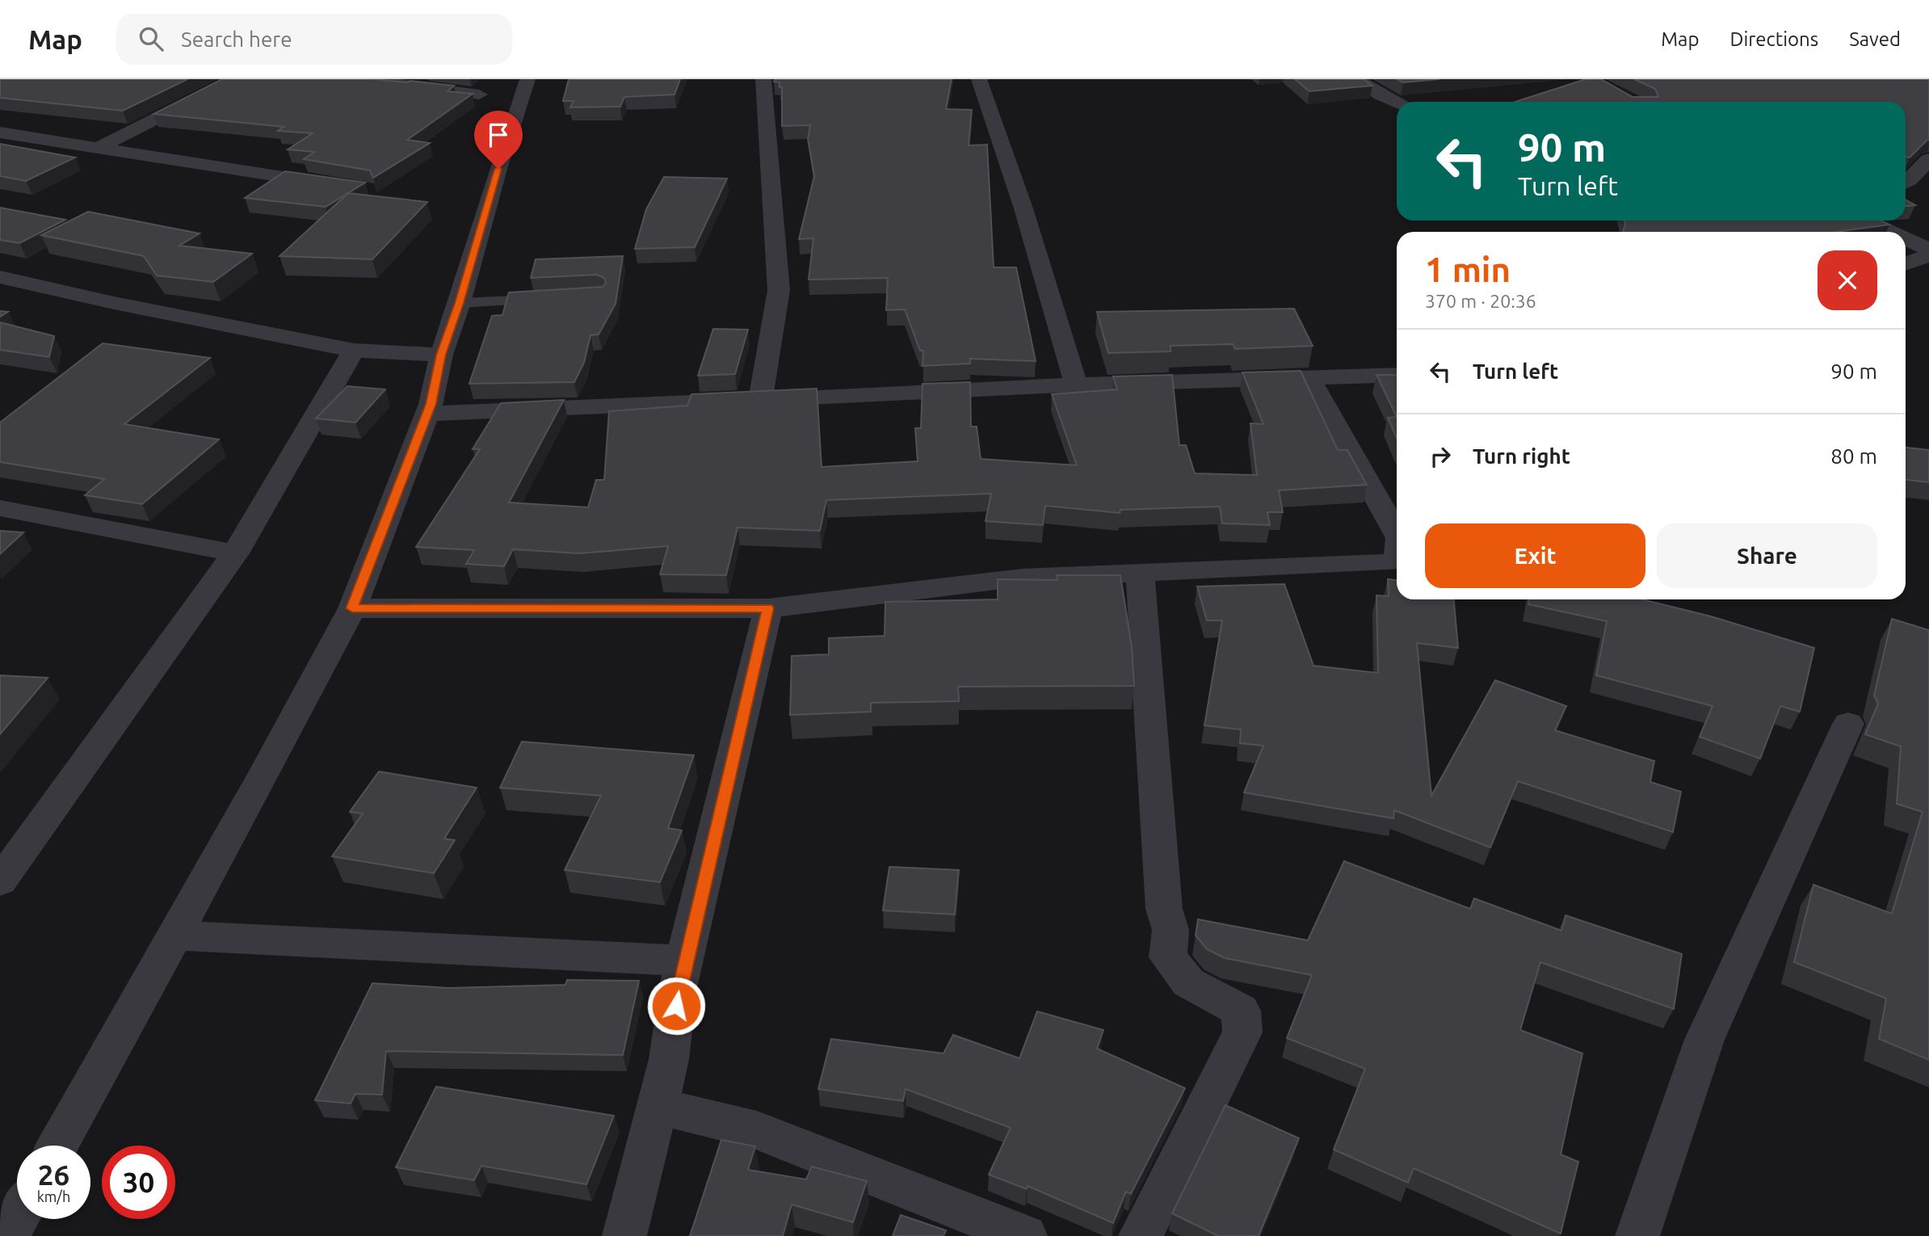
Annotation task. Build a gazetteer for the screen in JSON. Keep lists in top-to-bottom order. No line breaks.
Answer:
{"page":{"header":"Map","search":"Search here","nav":["Map","Directions","Saved"],"turn":["90 m","Turn left"],"heading":["1 min","370 m · 20:36"],"list":[{"name":"Turn left","value":"90 m"},{"name":"Turn right","value":"80 m"}],"buttons":["Exit","Share"],"speed":"26 km/h","limit":"30"}}
